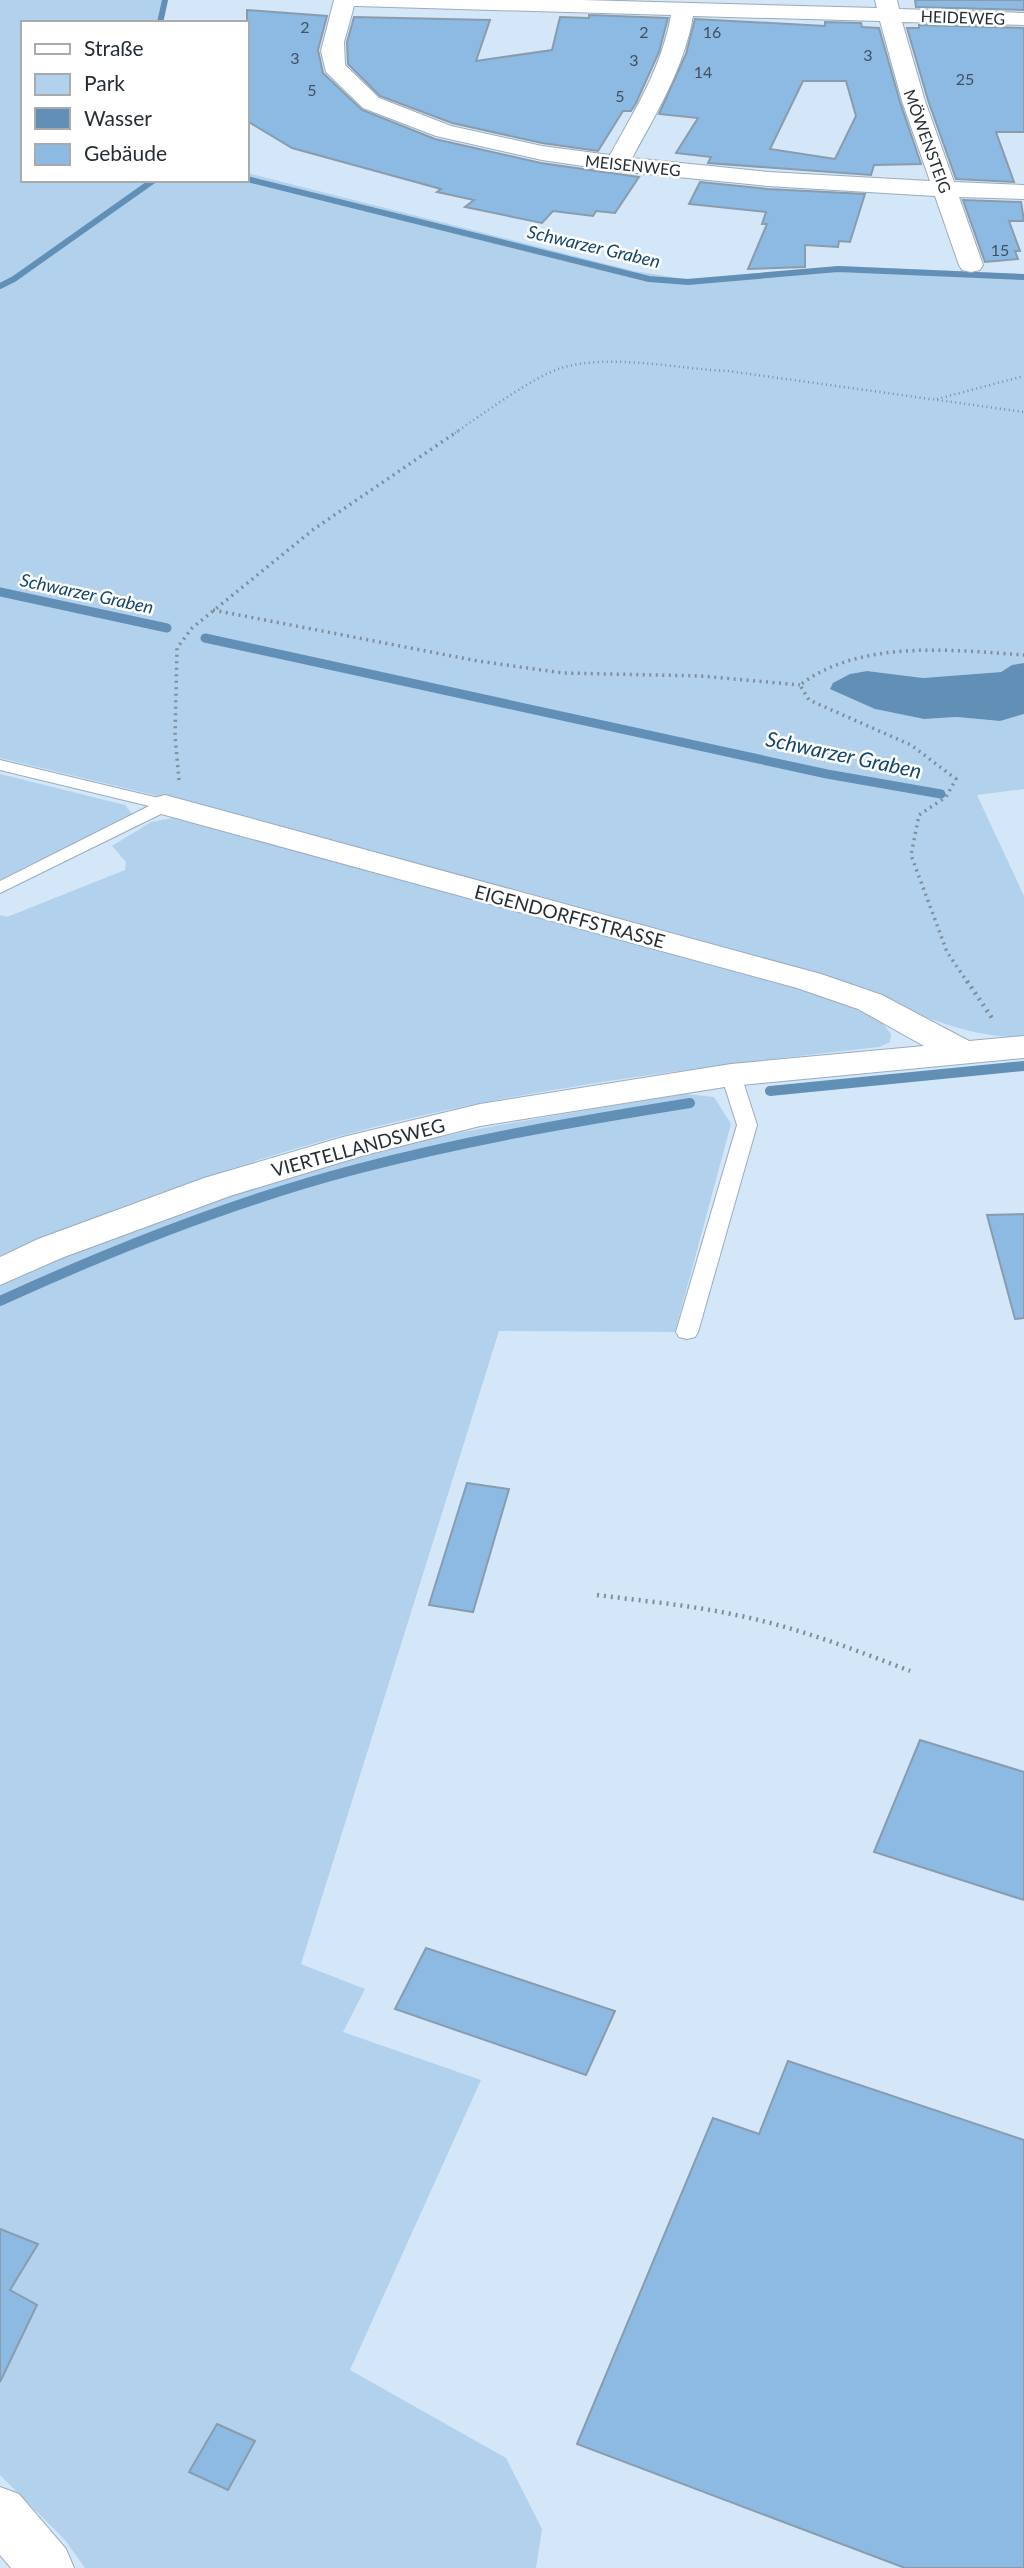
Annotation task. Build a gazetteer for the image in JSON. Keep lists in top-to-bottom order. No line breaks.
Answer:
{"streets":{"street":["HEIDEWEG","MÖWENSTEIG","MEISENWEG","EIGENDORFFSTRASSE","VIERTELLANDSWEG"]},"crossings":[["HEIDEWEG","MÖWENSTEIG"],["MÖWENSTEIG","MEISENWEG"],["EIGENDORFFSTRASSE","VIERTELLANDSWEG"]],"water":["Schwarzer Graben"],"house_numbers":["2","2","16","3","3","3","14","25","5","5","15"],"legend":["Straße","Park","Wasser","Gebäude"]}
